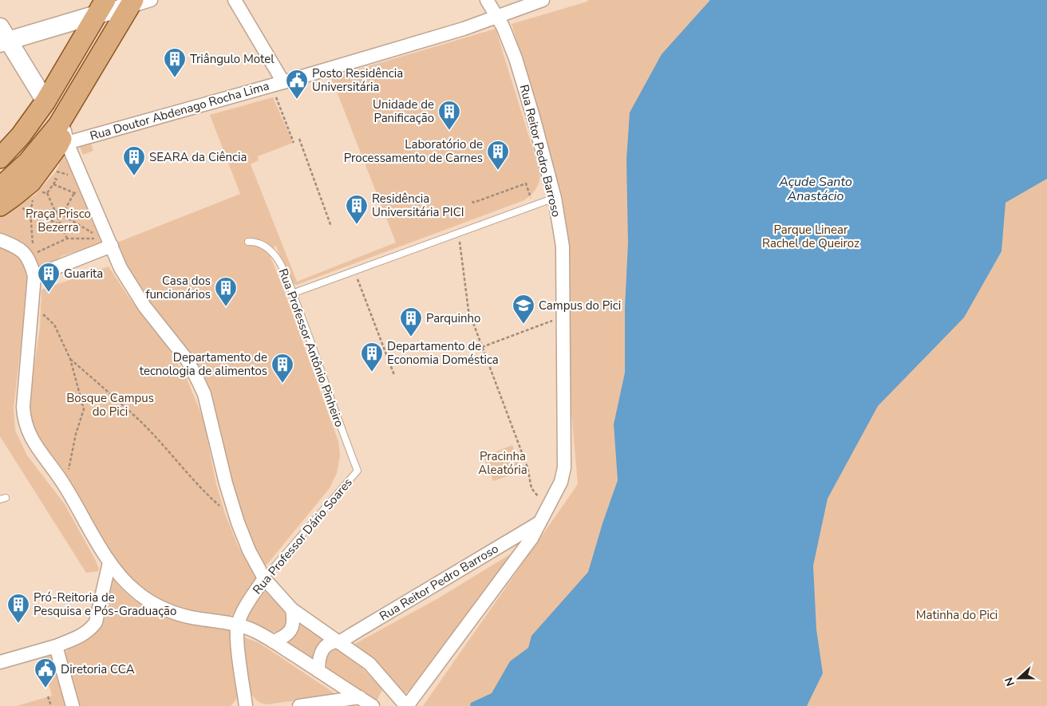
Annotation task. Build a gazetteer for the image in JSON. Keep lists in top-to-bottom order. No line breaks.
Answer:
{"streets":{"street":["Rua Doutor Abdenago Rocha Lima","Rua Reitor Pedro Barroso","Rua Professor Dário Soares"],"lane":["Rua Professor Antônio Pinheiro"]},"crossings":[["Rua Doutor Abdenago Rocha Lima","Rua Reitor Pedro Barroso"],["Rua Professor Antônio Pinheiro","Rua Professor Dário Soares"]],"water":["Açude Santo Anastácio"],"parks":["Praça Prisco Bezerra","Parque Linear Rachel de Queiroz","Bosque Campus do Pici","Pracinha Aleatória","Matinha do Pici"],"places":{"building":["Triângulo Motel","Unidade de Panificação","Laboratório de Processamento de Carnes","SEARA da Ciência","Residência Universitária PICI","Guarita","Casa dos funcionários","Parquinho","Departamento de Economia Doméstica","Departamento de tecnologia de alimentos","Pró-Reitoria de Pesquisa e Pós-Graduação"],"public building":["Posto Residência Universitária","Diretoria CCA"],"school or university":["Campus do Pici"]},"north":"left"}
